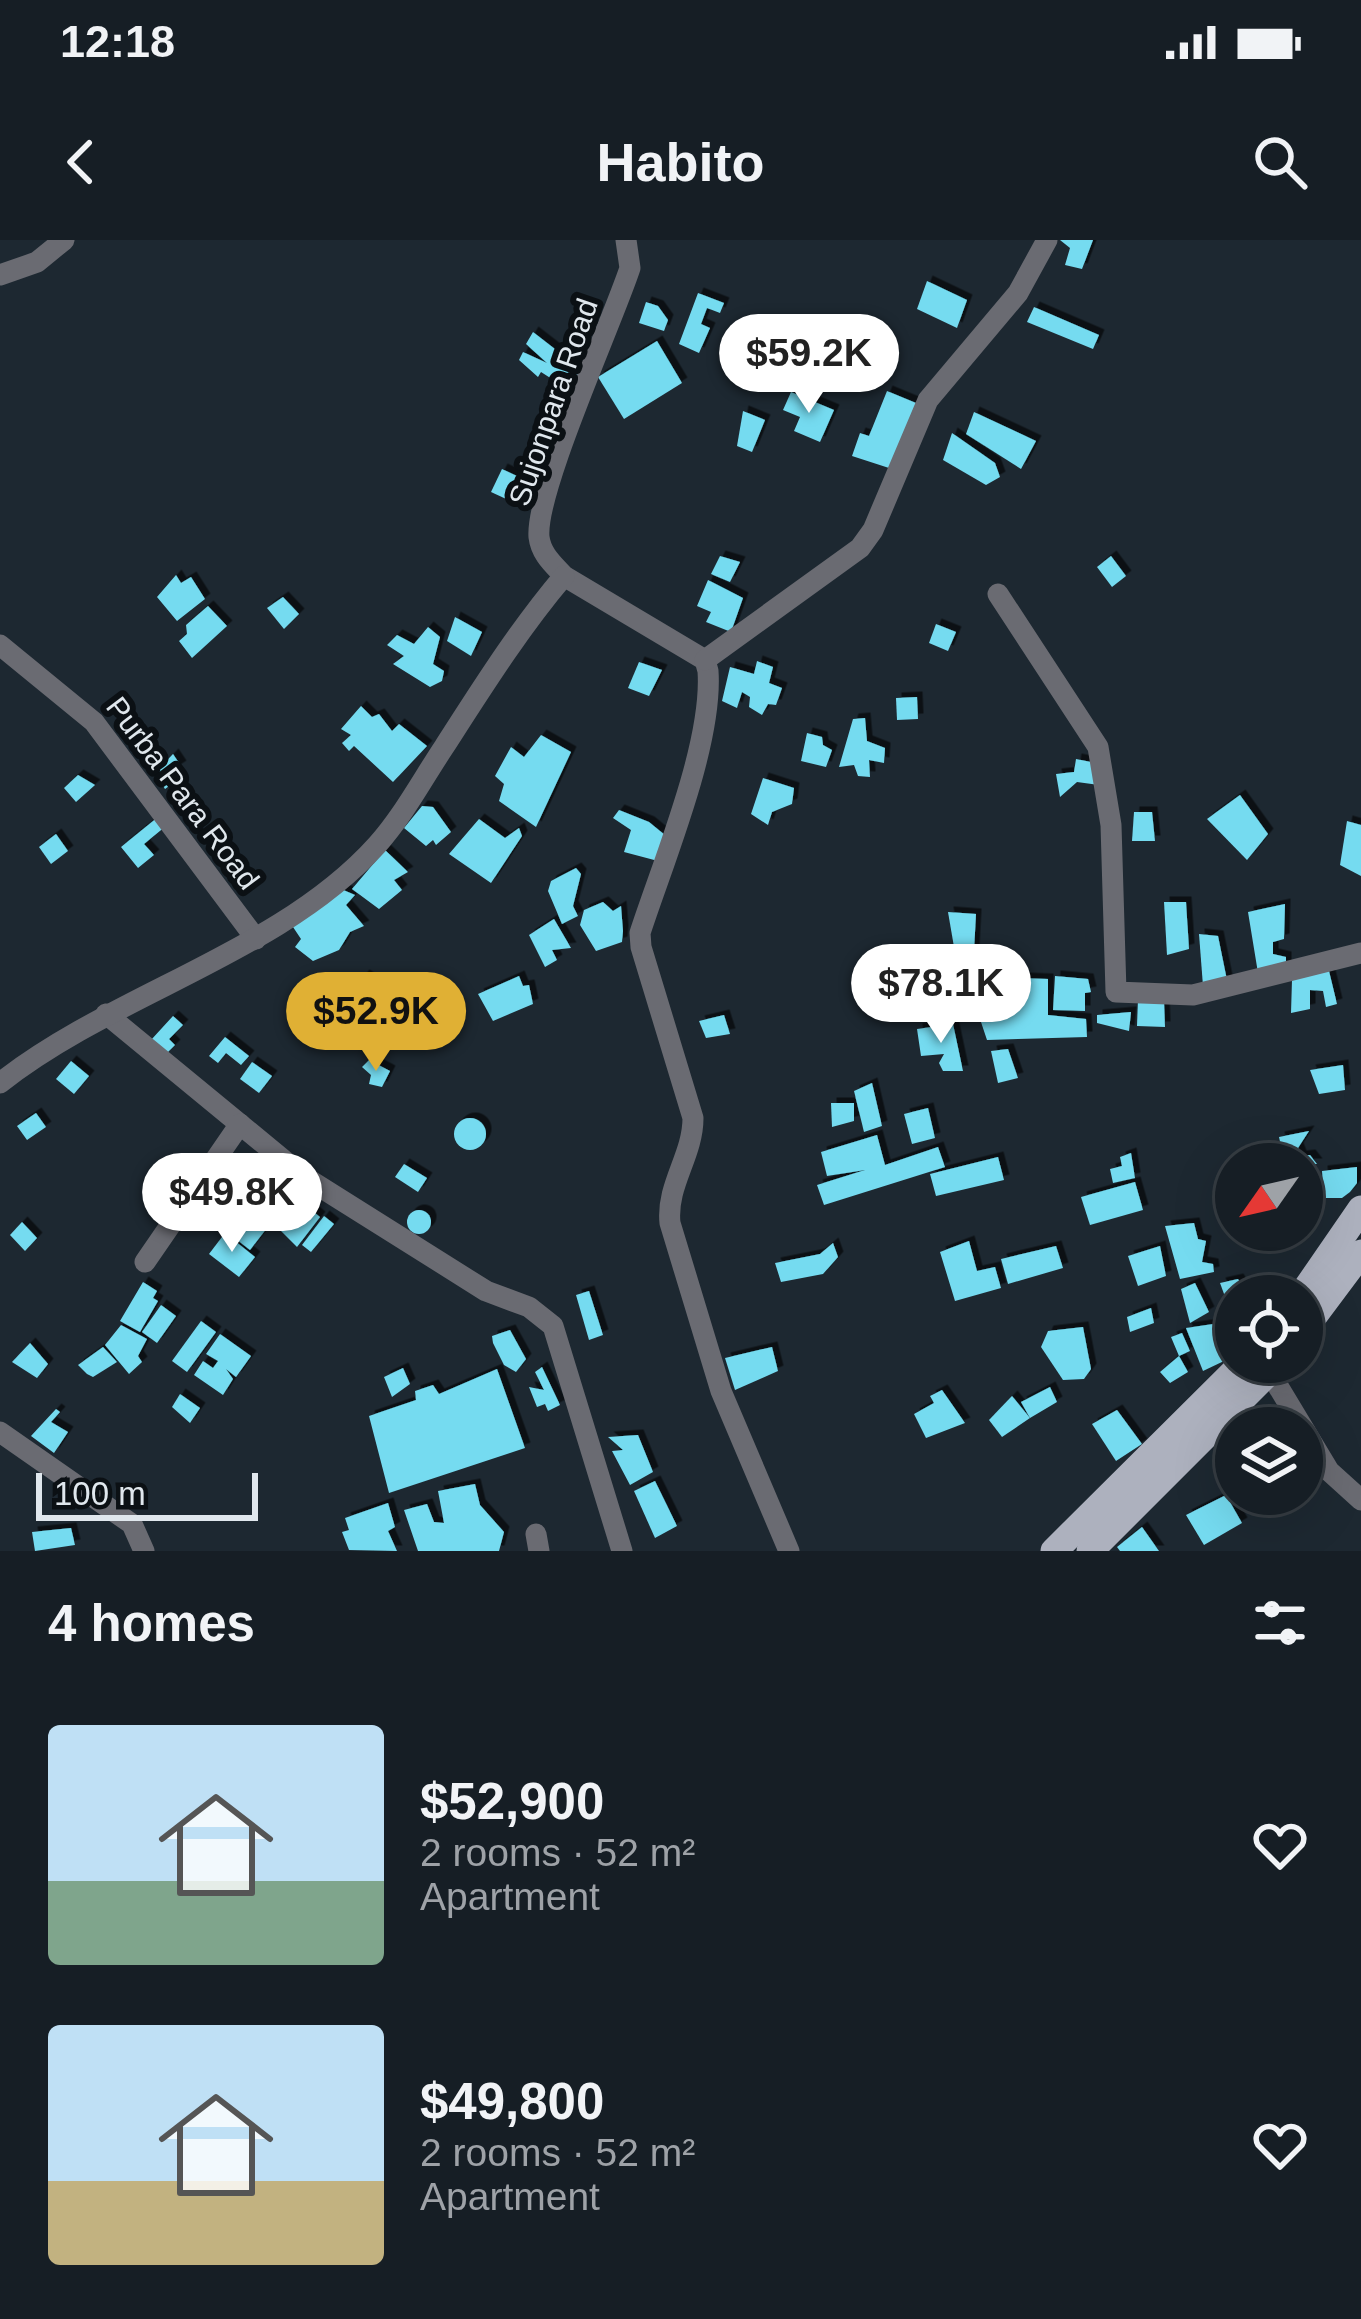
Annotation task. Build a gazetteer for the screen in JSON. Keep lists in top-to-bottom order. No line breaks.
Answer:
{"streets":{"street":["Sujonpara Road","Purba Para Road"]},"scale_bar":"100 m","north":"bottom left","page":{"status":"12:18","header":"Habito","price":["$59.2K","$78.1K","$52.9K","$49.8K"],"scale":"100 m","heading":"4 homes","list":[{"name":"$52,900","note":"2 rooms · 52 m² · Apartment"},{"name":"$49,800","note":"2 rooms · 52 m² · Apartment"}]}}
